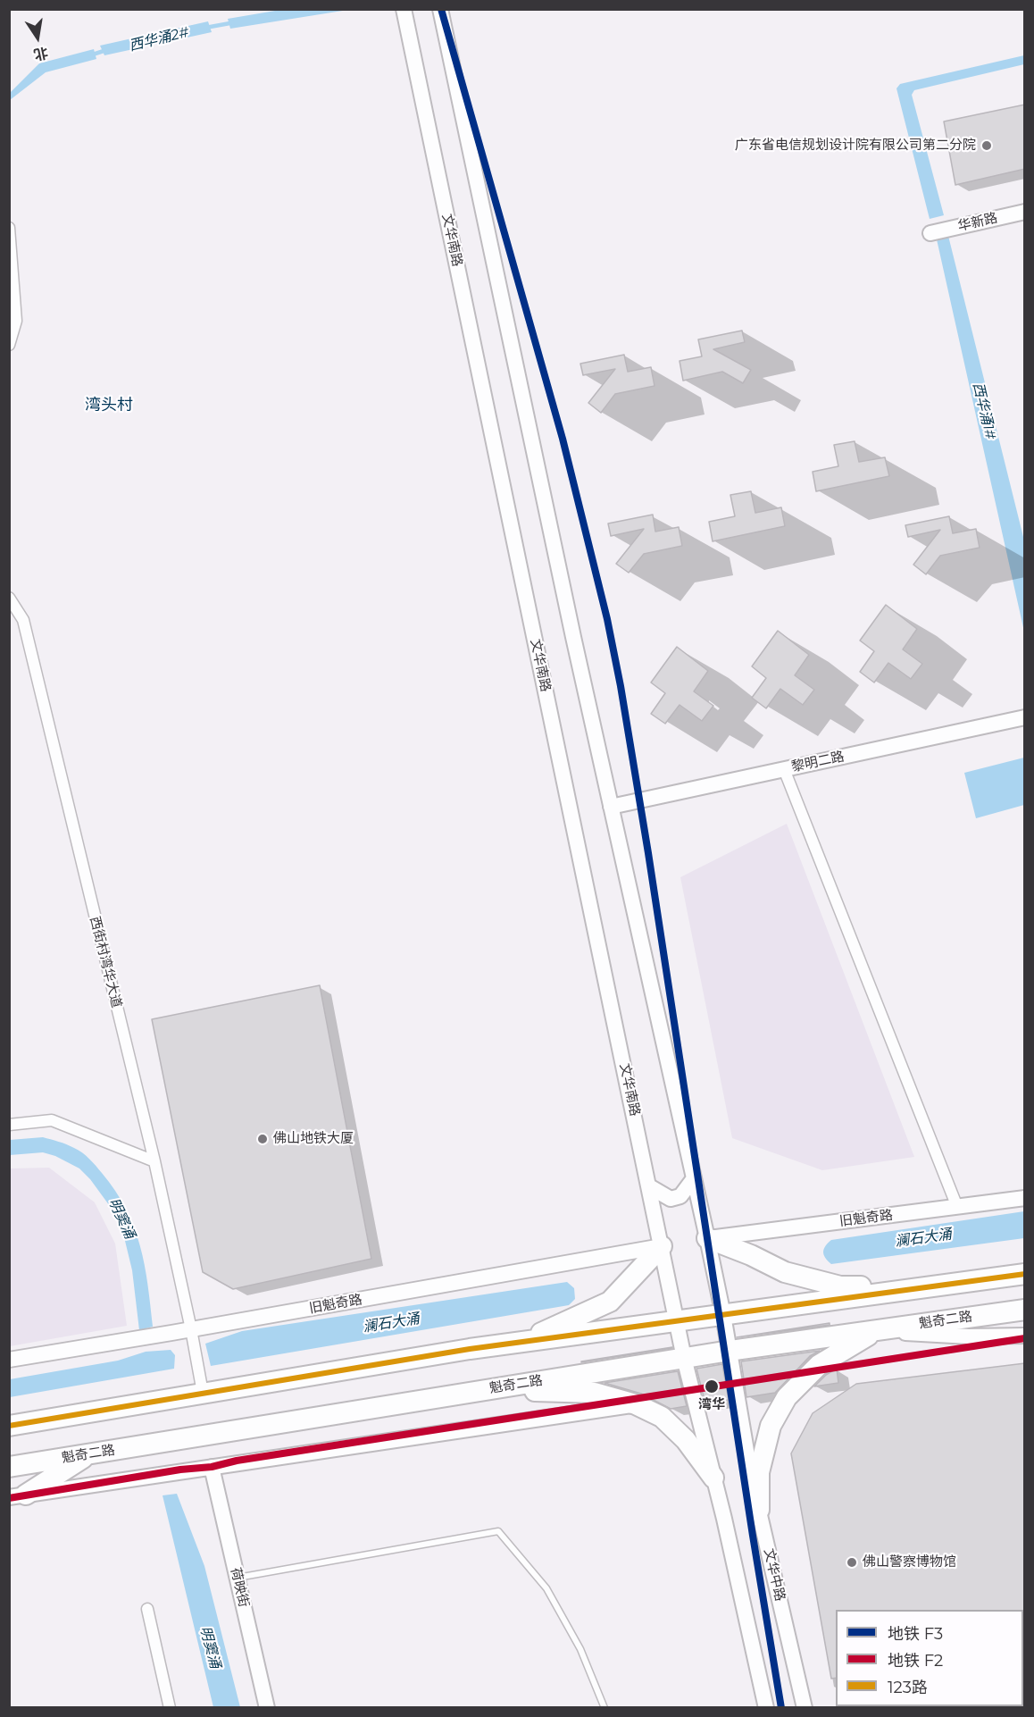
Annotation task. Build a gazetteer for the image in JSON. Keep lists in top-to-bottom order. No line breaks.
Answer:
{"streets":{"highway":["魁奇二路"],"main road":["华新路","文华南路","黎明二路","旧魁奇路","文华中路","荷映街"],"street":["西街村湾华大道"]},"crossings":[["文华南路","旧魁奇路"],["西街村湾华大道","旧魁奇路"],["魁奇二路","文华中路"]],"districts":["湾头村"],"water":["西华涌2#","西华涌1#","明窦涌","澜石大涌"],"places":["广东省电信规划设计院有限公司第二分院","佛山地铁大厦","湾华","佛山警察博物馆"],"lines":["metro line F3","transit line 123路","metro line F2"],"legend":["地铁 F3","地铁 F2","123路"],"north":"bottom"}
